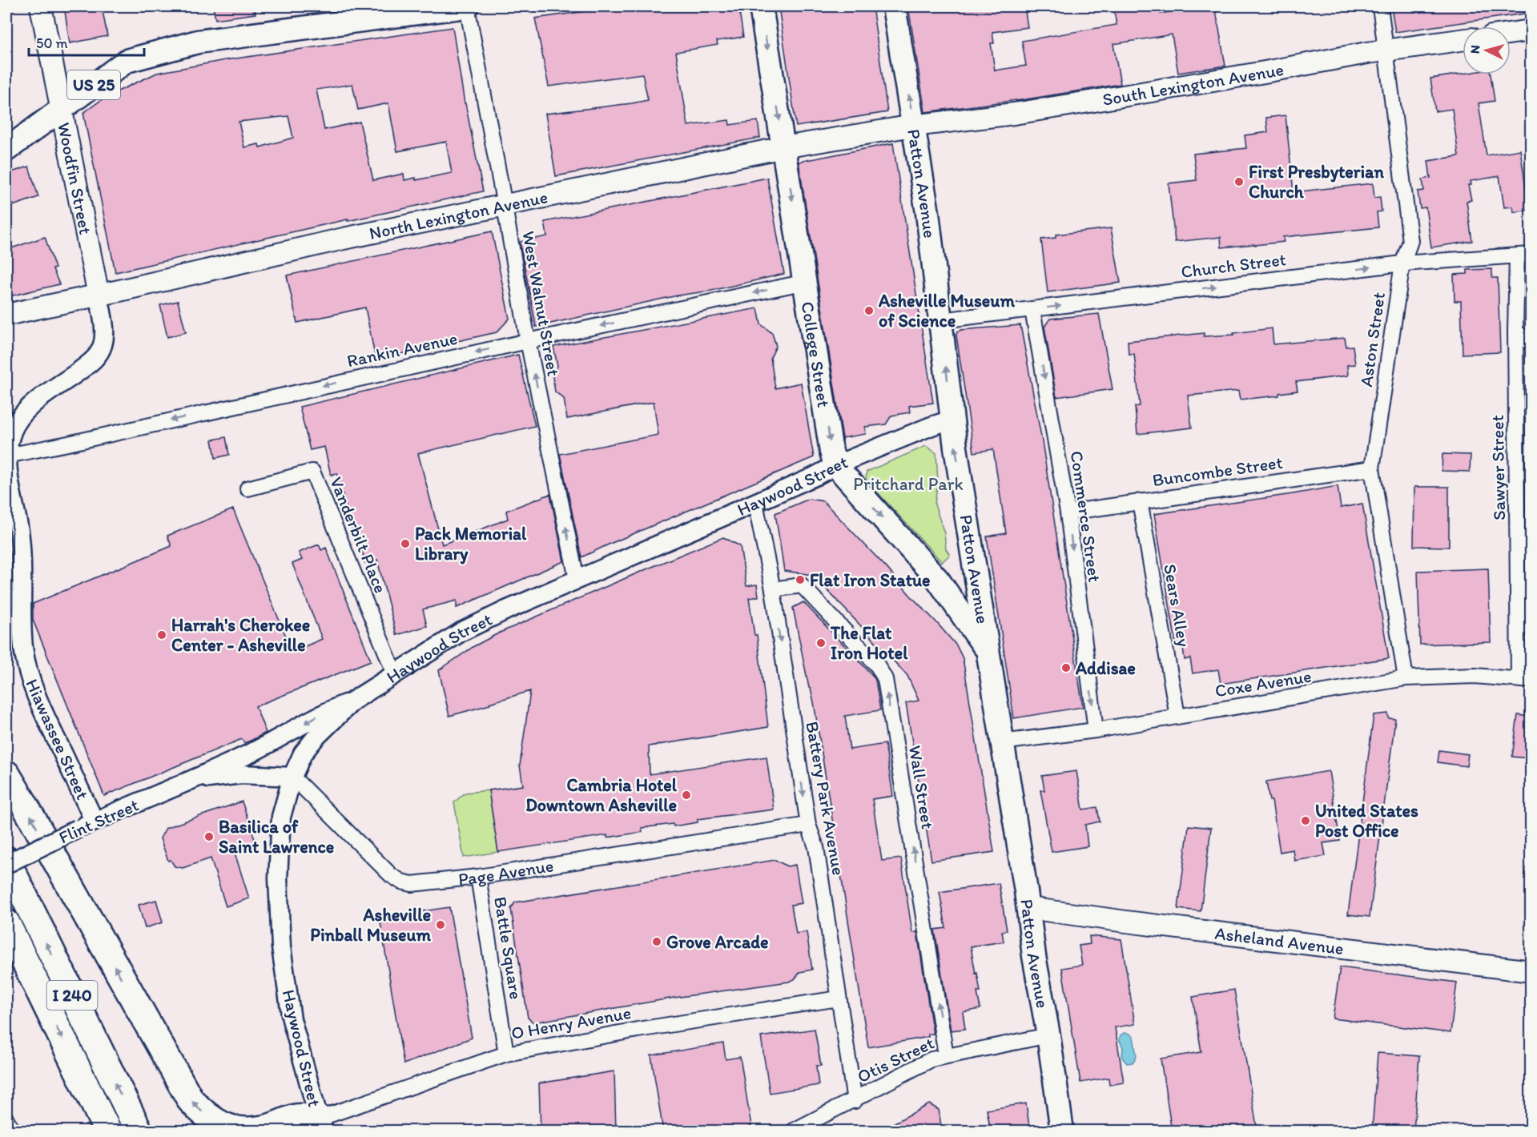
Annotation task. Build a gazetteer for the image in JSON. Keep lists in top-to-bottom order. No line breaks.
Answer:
{"streets":{"highway":["I 240"],"main road":["South Lexington Avenue","US 25","Woodfin Street","Patton Avenue","North Lexington Avenue","College Street","Asheland Avenue"],"street":["Church Street","West Walnut Street","Aston Street","Rankin Avenue","Sawyer Street","Buncombe Street","Haywood Street","Commerce Street","Vanderbilt Place","Sears Alley","Coxe Avenue","Hiawassee Street","Wall Street","Battery Park Avenue","Flint Street","Page Avenue","Battle Square","O Henry Avenue","Otis Street"]},"crossings":[["South Lexington Avenue","Patton Avenue"],["South Lexington Avenue","North Lexington Avenue"],["South Lexington Avenue","Aston Street"],["US 25","Woodfin Street"],["US 25","West Walnut Street"],["Woodfin Street","North Lexington Avenue"],["Woodfin Street","Hiawassee Street"],["Patton Avenue","North Lexington Avenue"],["Patton Avenue","Church Street"],["Patton Avenue","College Street"],["Patton Avenue","Haywood Street"],["Patton Avenue","Coxe Avenue"],["Patton Avenue","Asheland Avenue"],["Patton Avenue","Otis Street"],["North Lexington Avenue","West Walnut Street"],["North Lexington Avenue","College Street"],["North Lexington Avenue","Hiawassee Street"],["Church Street","Aston Street"],["Church Street","Sawyer Street"],["Church Street","Commerce Street"],["West Walnut Street","Rankin Avenue"],["West Walnut Street","Haywood Street"],["Aston Street","Buncombe Street"],["Aston Street","Coxe Avenue"],["Rankin Avenue","College Street"],["Rankin Avenue","Hiawassee Street"],["College Street","Haywood Street"],["Sawyer Street","Coxe Avenue"],["Buncombe Street","Commerce Street"],["Buncombe Street","Sears Alley"],["Haywood Street","Vanderbilt Place"],["Haywood Street","Battery Park Avenue"],["Haywood Street","Flint Street"],["Haywood Street","Page Avenue"],["Haywood Street","O Henry Avenue"],["Commerce Street","Coxe Avenue"],["Sears Alley","Coxe Avenue"],["Hiawassee Street","Flint Street"],["Wall Street","Battery Park Avenue"],["Wall Street","Otis Street"],["Battery Park Avenue","Page Avenue"],["Battery Park Avenue","O Henry Avenue"],["Battery Park Avenue","Otis Street"],["Flint Street","Page Avenue"],["Page Avenue","Battle Square"],["Battle Square","O Henry Avenue"]],"one_way":["Patton Avenue","Church Street","West Walnut Street","Rankin Avenue","College Street","Commerce Street","Wall Street","Battery Park Avenue"],"parks":["Pritchard Park"],"places":["First Presbyterian Church","Asheville Museum of Science","Pack Memorial Library","Flat Iron Statue","Harrah's Cherokee Center - Asheville","The Flat Iron Hotel","Addisae","Cambria Hotel Downtown Asheville","United States Post Office","Basilica of Saint Lawrence","Asheville Pinball Museum","Grove Arcade"],"scale_bar":"50 m","north":"left"}
